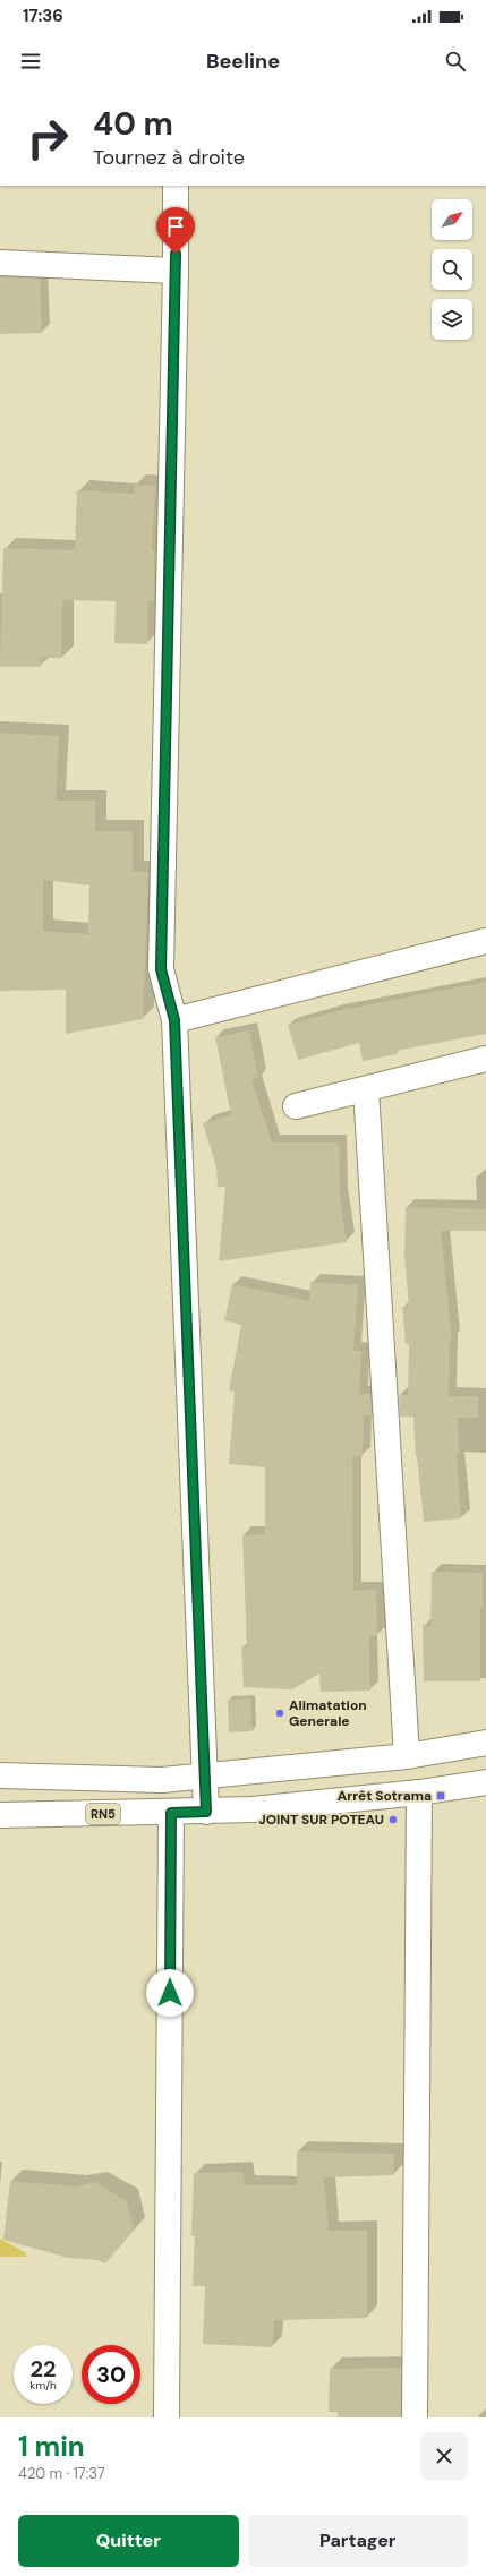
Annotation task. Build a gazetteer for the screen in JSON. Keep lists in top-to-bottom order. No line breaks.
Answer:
{"streets":{"main road":["RN5"]},"places":{"other":["Alimatation Generale","JOINT SUR POTEAU"],"transit":["Arrêt Sotrama"]},"north":"top right","page":{"status":"17:36","header":"Beeline","turn":["40 m","Tournez à droite"],"speed":"22 km/h","limit":"30","heading":["1 min","420 m · 17:37"],"buttons":["Quitter","Partager"]}}
